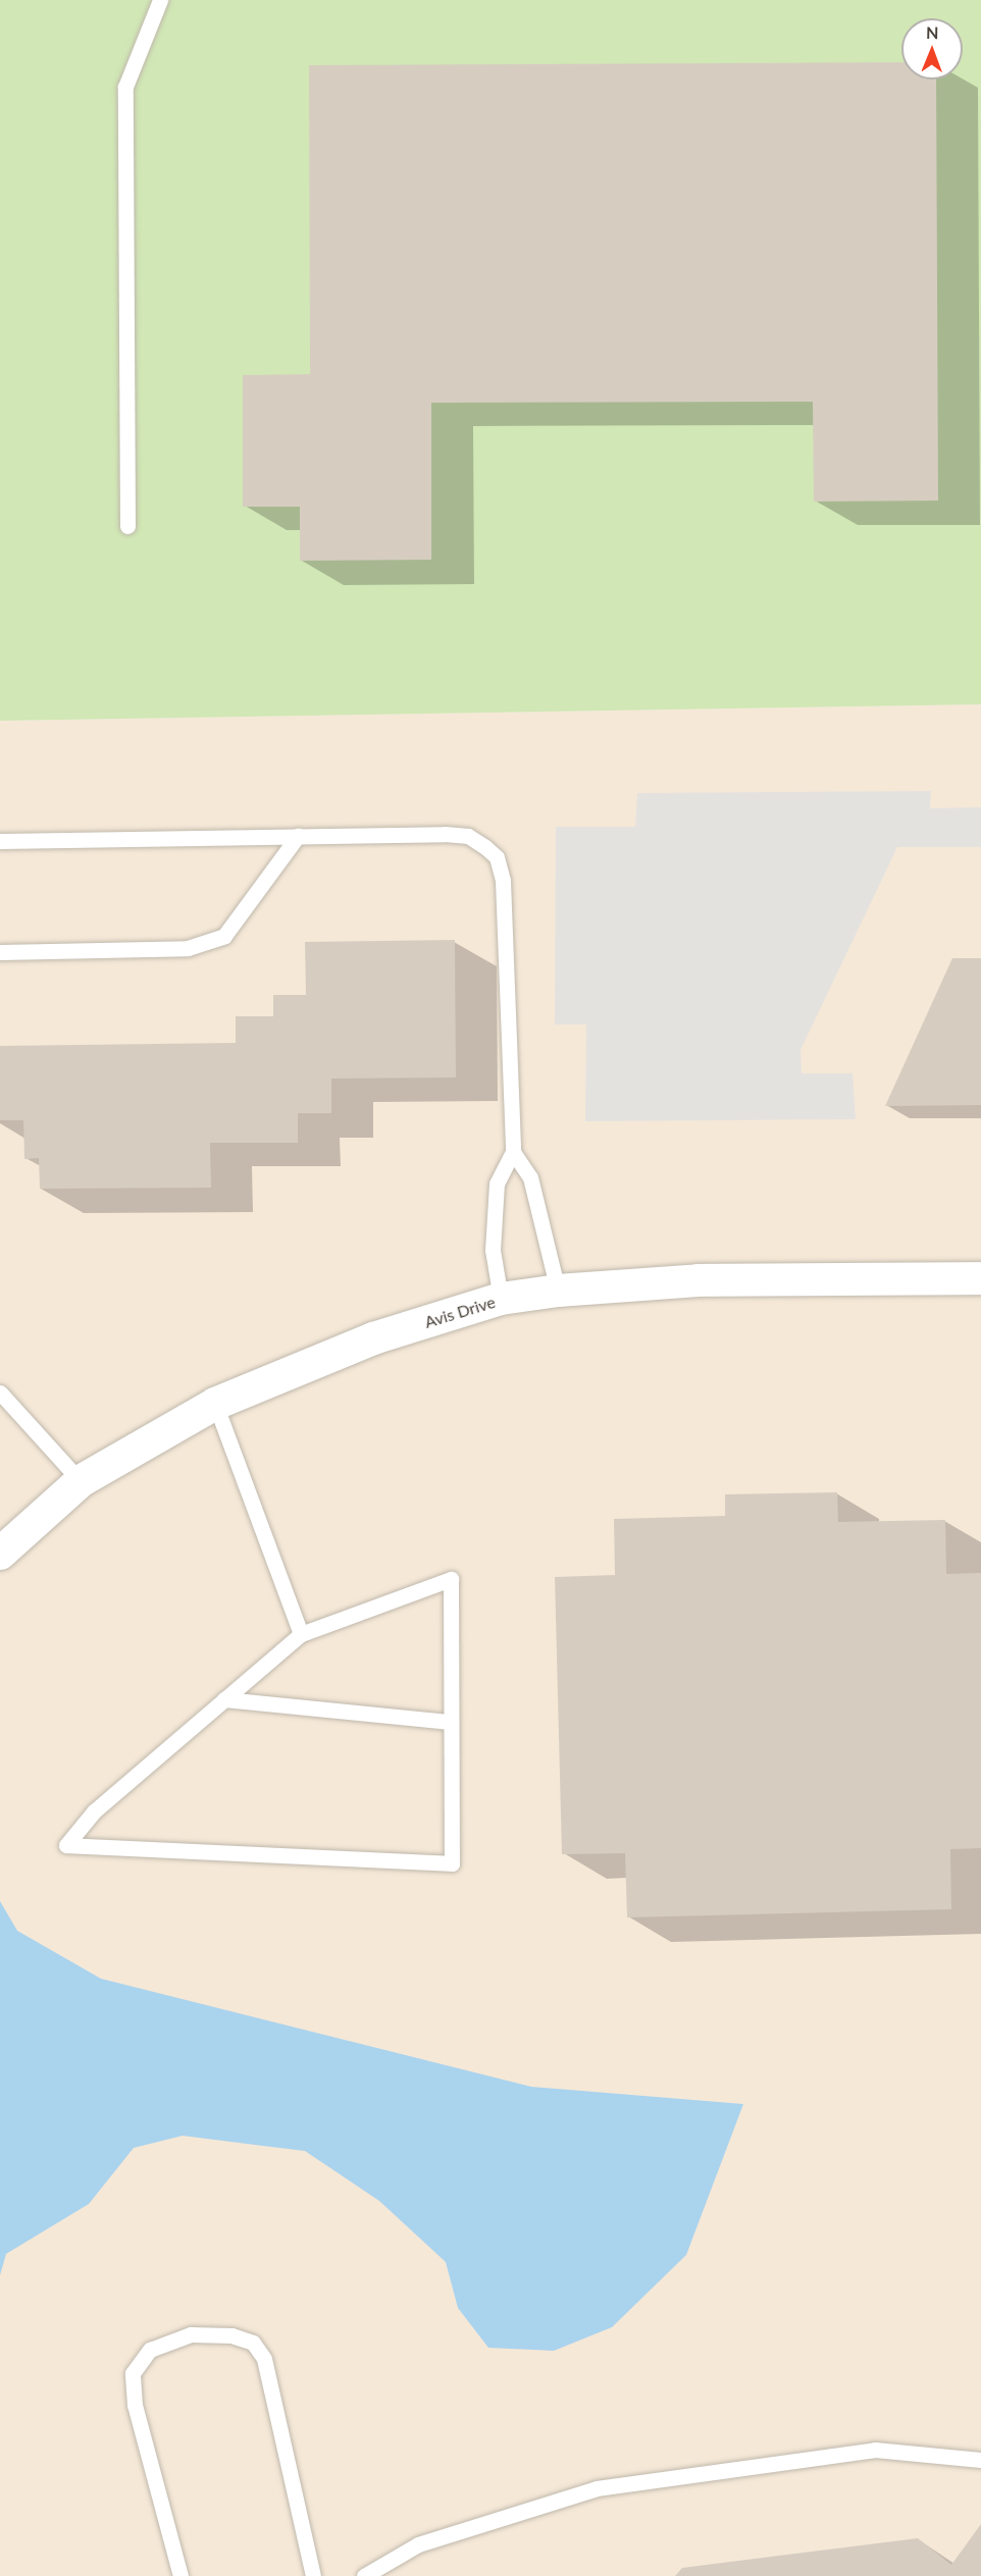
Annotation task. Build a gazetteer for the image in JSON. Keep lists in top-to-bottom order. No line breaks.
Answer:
{"streets":{"street":["Avis Drive"]},"north":"top"}
